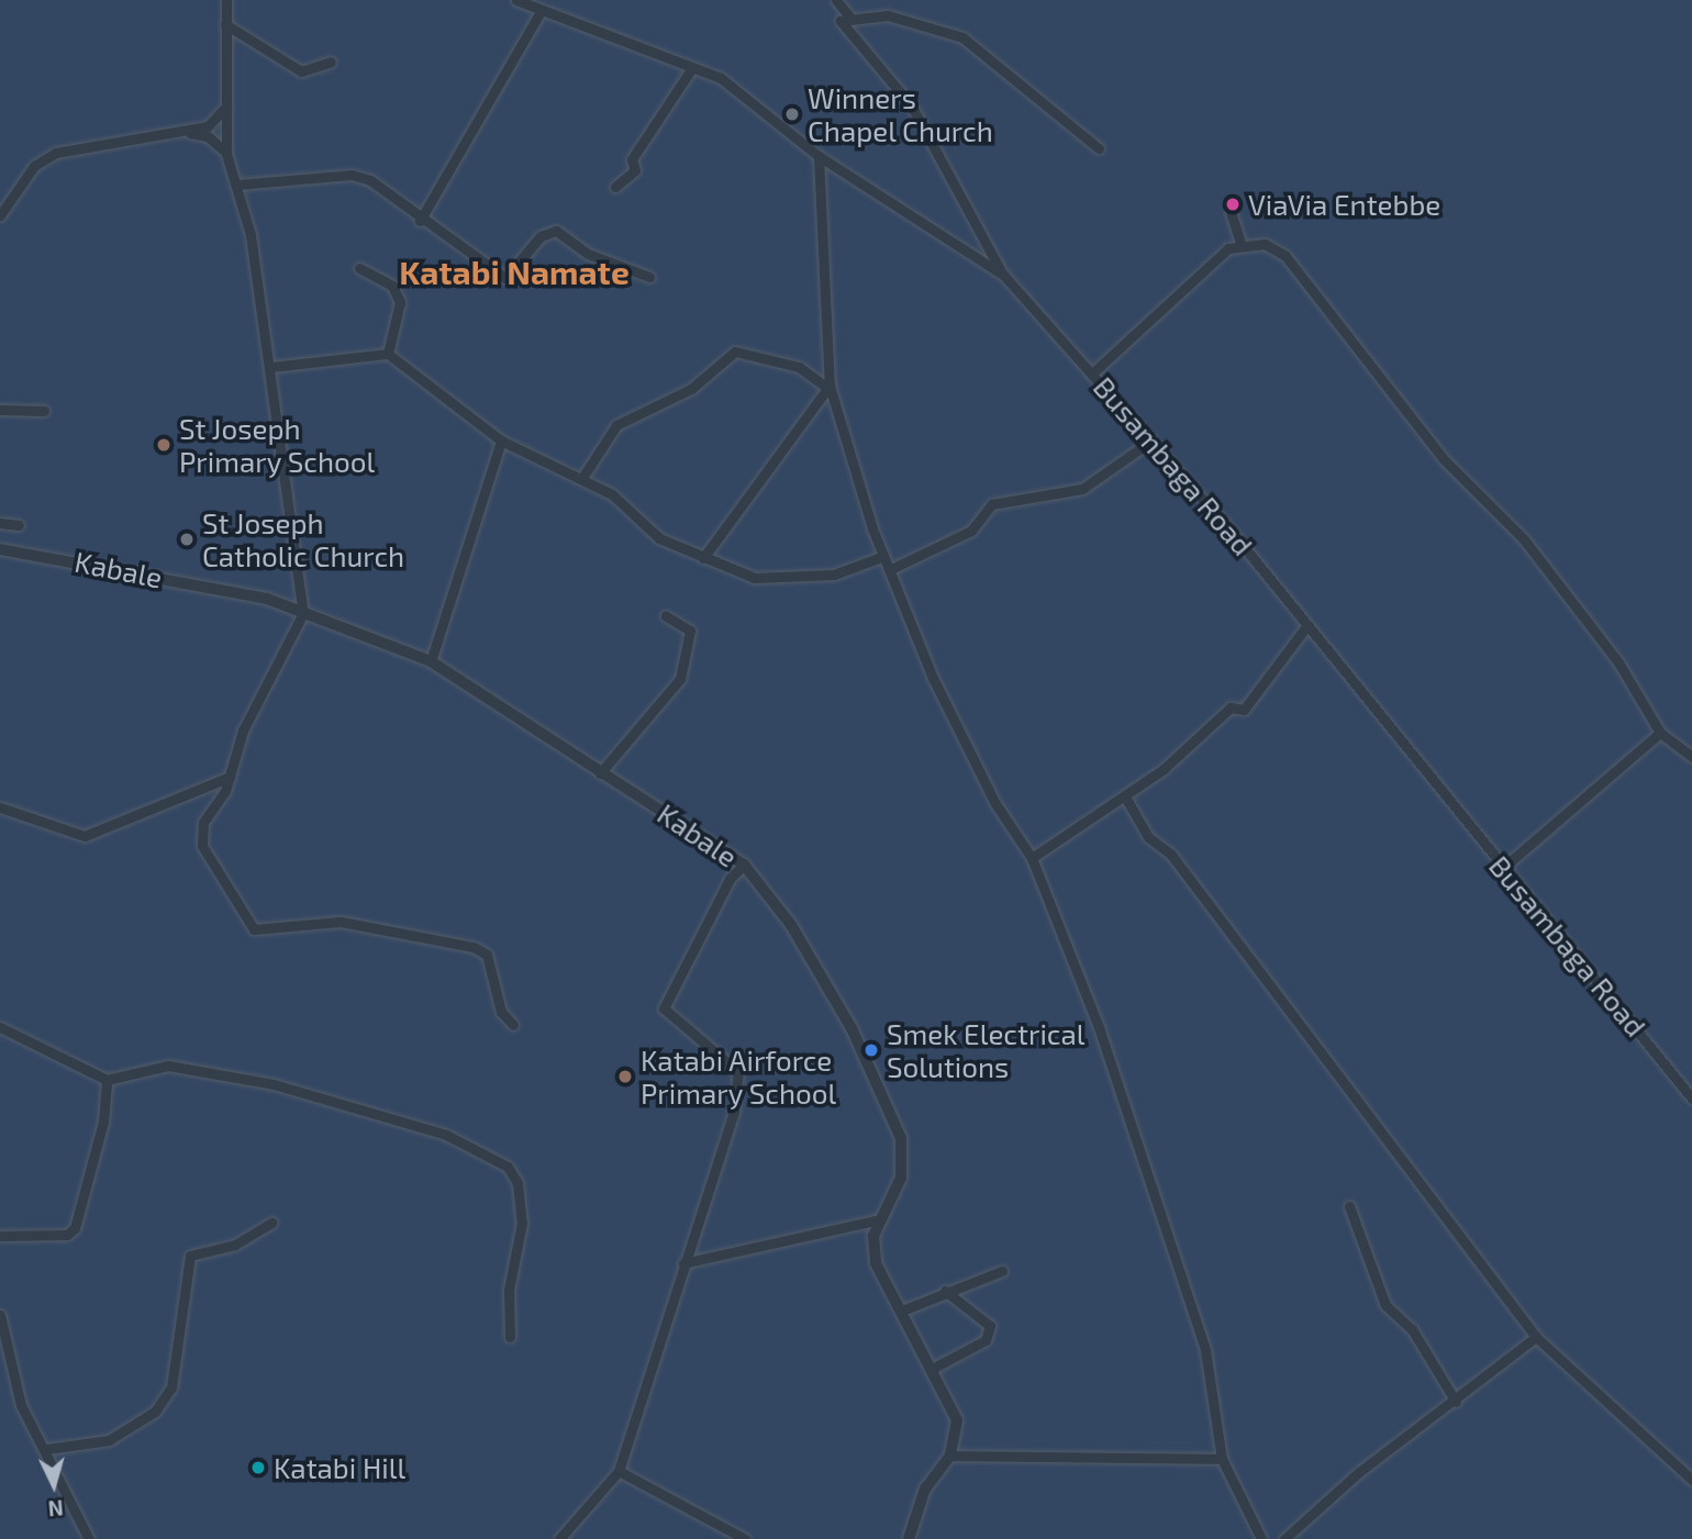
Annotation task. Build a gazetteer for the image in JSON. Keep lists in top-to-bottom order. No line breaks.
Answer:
{"streets":{"street":["Busambaga Road","Kabale"]},"districts":["Katabi Namate"],"places":["Winners Chapel Church","ViaVia Entebbe","St Joseph Primary School","St Joseph Catholic Church","Smek Electrical Solutions","Katabi Airforce Primary School","Katabi Hill"],"north":"bottom"}
